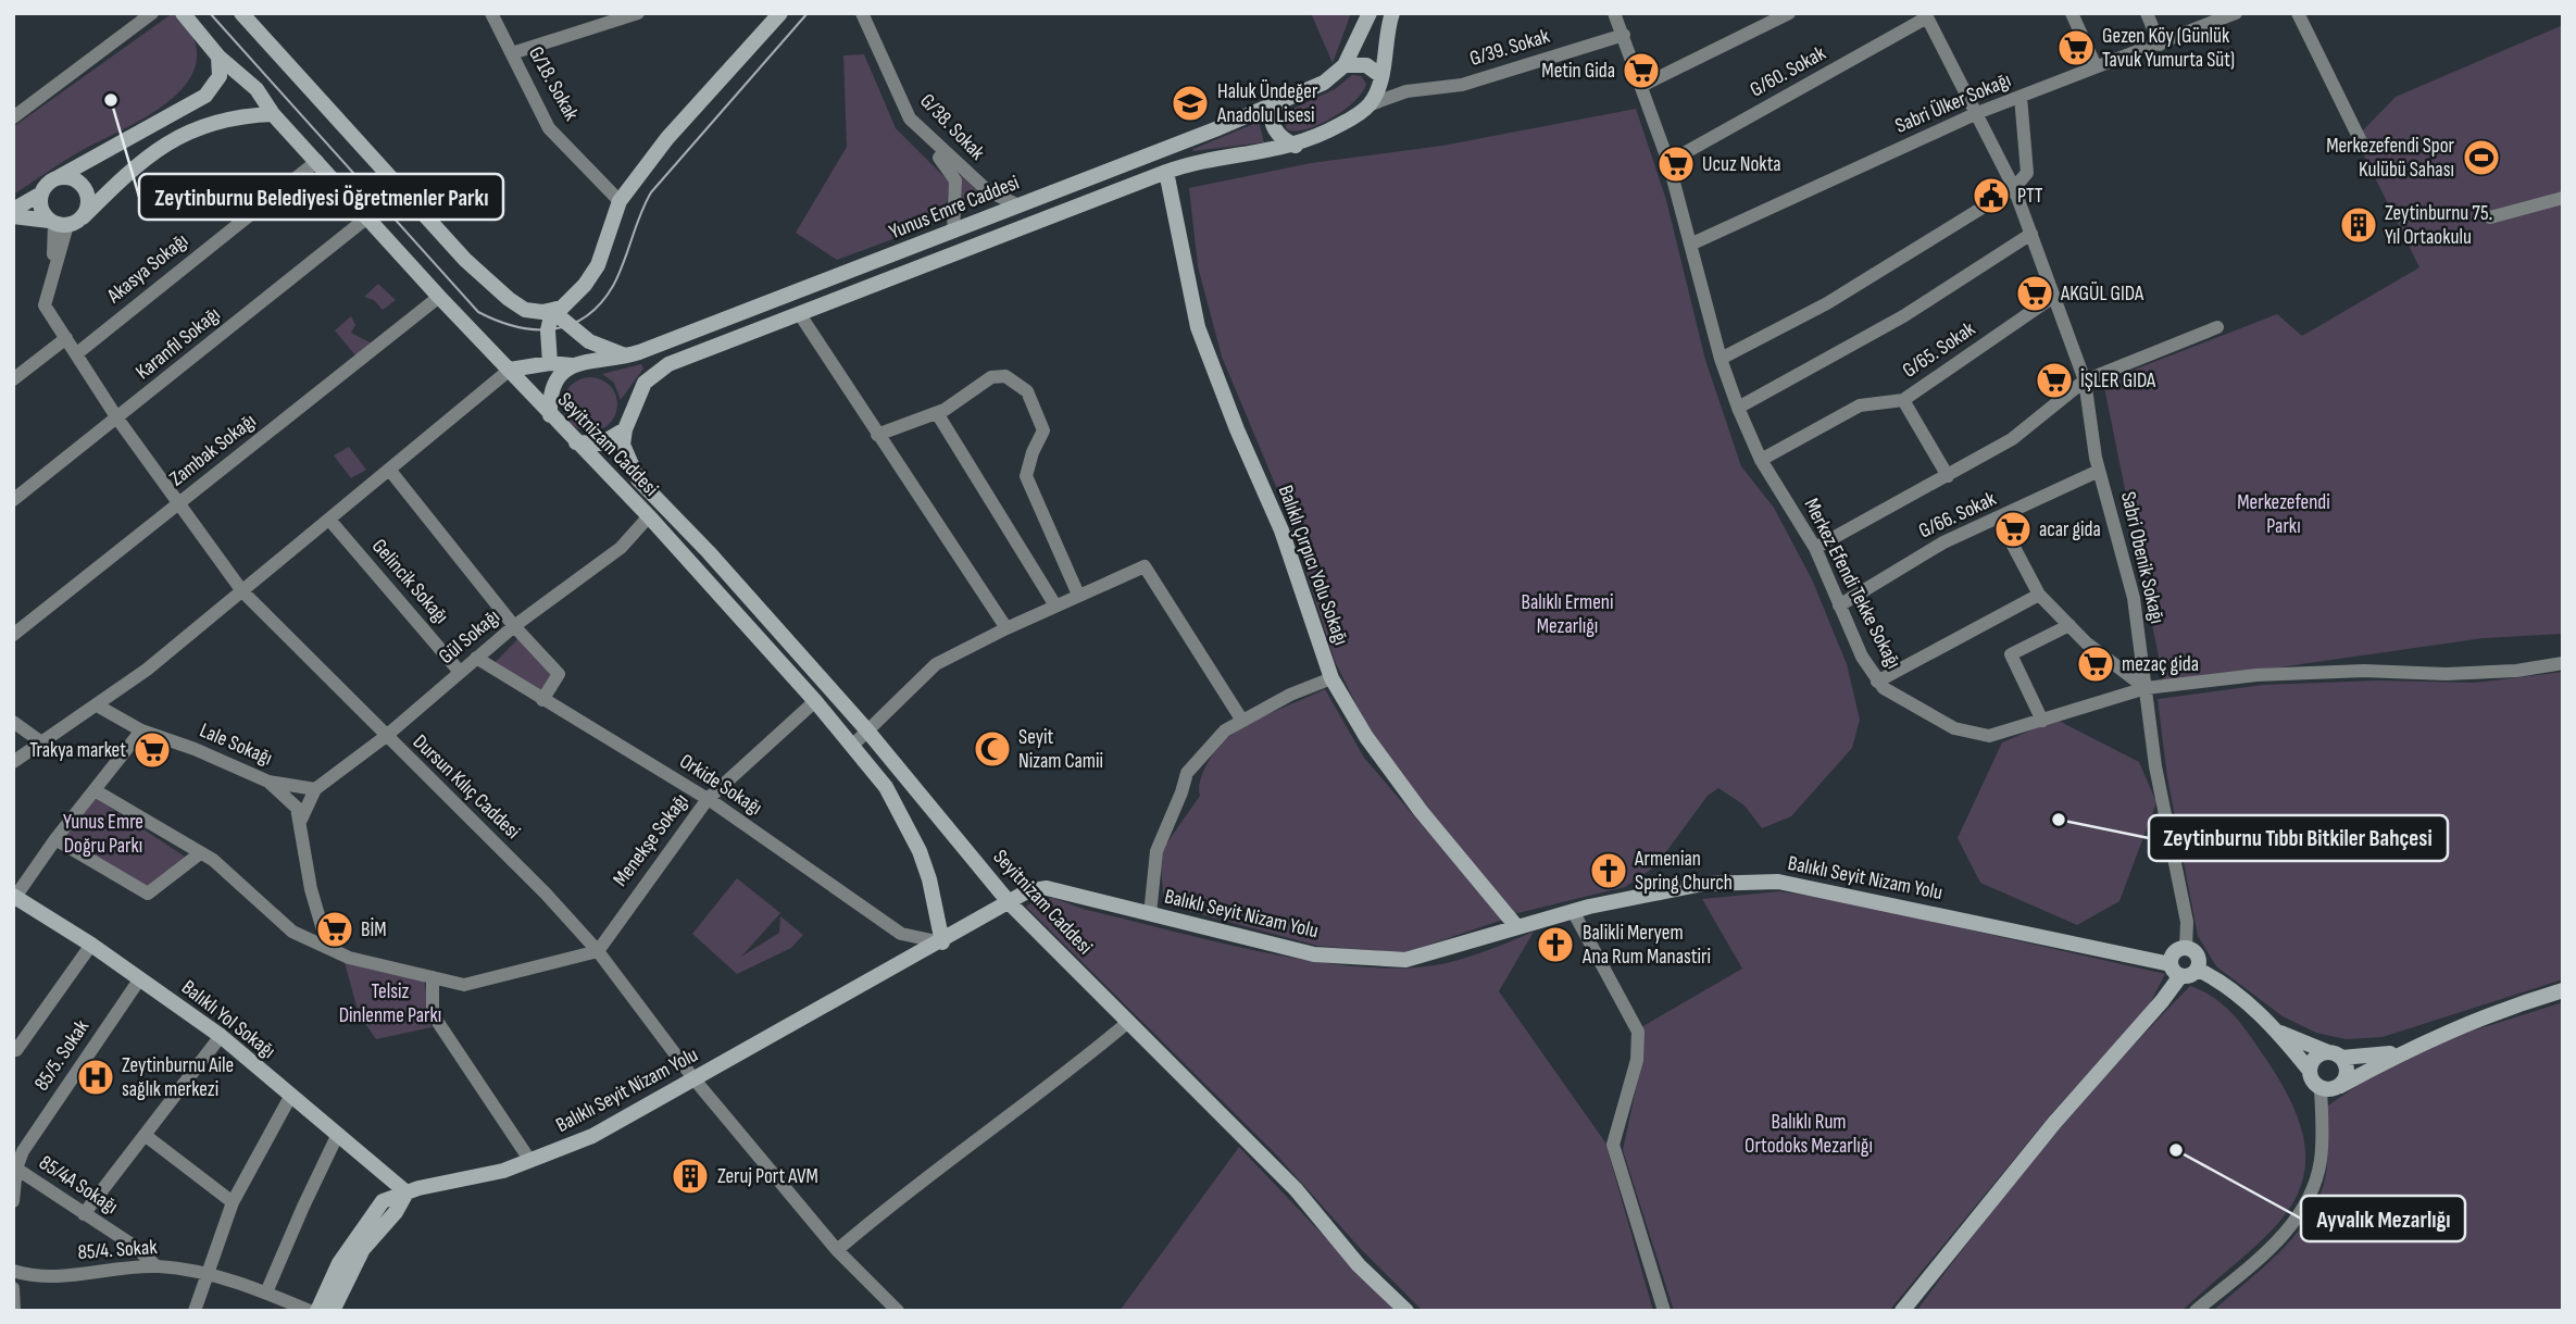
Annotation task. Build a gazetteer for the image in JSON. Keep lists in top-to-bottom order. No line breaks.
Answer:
{"streets":{"street":["G/39. Sokak","G/60. Sokak","G/18. Sokak","Sabri Ülker Sokağı","G/38. Sokak","Yunus Emre Caddesi","Akasya Sokağı","Karanfil Sokağı","G/65. Sokak","Seyitnizam Caddesi","Zambak Sokağı","G/66. Sokak","Sabri Obenik Sokağı","Balıklı Çırpıcı Yolu Sokağı","Gelincik Sokağı","Merkez Efendi Tekke Sokağı","Gül Sokağı","Lale Sokağı","Orkide Sokağı","Dursun Kılıç Caddesi","Menekşe Sokağı","Balıklı Seyit Nizam Yolu","Balıklı Yol Sokağı","85/5. Sokak","85/4A Sokağı","85/4. Sokak"]},"crossings":[["G/39. Sokak","Yunus Emre Caddesi"],["G/39. Sokak","Merkez Efendi Tekke Sokağı"],["G/60. Sokak","Sabri Obenik Sokağı"],["G/60. Sokak","Merkez Efendi Tekke Sokağı"],["Sabri Ülker Sokağı","Sabri Obenik Sokağı"],["Sabri Ülker Sokağı","Merkez Efendi Tekke Sokağı"],["G/38. Sokak","Yunus Emre Caddesi"],["Yunus Emre Caddesi","Seyitnizam Caddesi"],["Yunus Emre Caddesi","Balıklı Çırpıcı Yolu Sokağı"],["Akasya Sokağı","Seyitnizam Caddesi"],["Akasya Sokağı","Dursun Kılıç Caddesi"],["Karanfil Sokağı","Seyitnizam Caddesi"],["Karanfil Sokağı","Dursun Kılıç Caddesi"],["G/65. Sokak","Sabri Obenik Sokağı"],["G/65. Sokak","Merkez Efendi Tekke Sokağı"],["Seyitnizam Caddesi","Zambak Sokağı"],["Seyitnizam Caddesi","Gül Sokağı"],["Seyitnizam Caddesi","Orkide Sokağı"],["Seyitnizam Caddesi","Menekşe Sokağı"],["Seyitnizam Caddesi","Balıklı Seyit Nizam Yolu"],["Zambak Sokağı","Dursun Kılıç Caddesi"],["G/66. Sokak","Sabri Obenik Sokağı"],["G/66. Sokak","Merkez Efendi Tekke Sokağı"],["Sabri Obenik Sokağı","Merkez Efendi Tekke Sokağı"],["Sabri Obenik Sokağı","Balıklı Seyit Nizam Yolu"],["Balıklı Çırpıcı Yolu Sokağı","Balıklı Seyit Nizam Yolu"],["Gelincik Sokağı","Gül Sokağı"],["Gül Sokağı","Lale Sokağı"],["Gül Sokağı","Orkide Sokağı"],["Gül Sokağı","Dursun Kılıç Caddesi"],["Orkide Sokağı","Menekşe Sokağı"],["Orkide Sokağı","Balıklı Seyit Nizam Yolu"],["Dursun Kılıç Caddesi","Menekşe Sokağı"],["Dursun Kılıç Caddesi","Balıklı Seyit Nizam Yolu"],["Balıklı Seyit Nizam Yolu","Balıklı Yol Sokağı"],["Balıklı Yol Sokağı","85/5. Sokak"],["85/5. Sokak","85/4A Sokağı"],["85/4A Sokağı","85/4. Sokak"]],"parks":["Merkezefendi Parkı","Balıklı Ermeni Mezarlığı","Yunus Emre Doğru Parkı","Telsiz Dinlenme Parkı","Balıklı Rum Ortodoks Mezarlığı"],"places":{"supermarket":["Gezen Köy (Günlük Tavuk Yumurta Süt)","Metin Gida","Ucuz Nokta","AKGÜL GIDA","İŞLER GIDA","acar gida","mezaç gida","Trakya market","BİM"],"other":["Zeytinburnu Belediyesi Öğretmenler Parkı","Zeytinburnu Tıbbı Bitkiler Bahçesi","Ayvalık Mezarlığı"],"school or university":["Haluk Ündeğer Anadolu Lisesi"],"sports":["Merkezefendi Spor Kulübü Sahası"],"public building":["PTT"],"building":["Zeytinburnu 75. Yıl Ortaokulu","Zeruj Port AVM"],"mosque":["Seyit Nizam Camii"],"church":["Armenian Spring Church","Balikli Meryem Ana Rum Manastiri"],"hospital":["Zeytinburnu Aile sağlık merkezi"]}}
